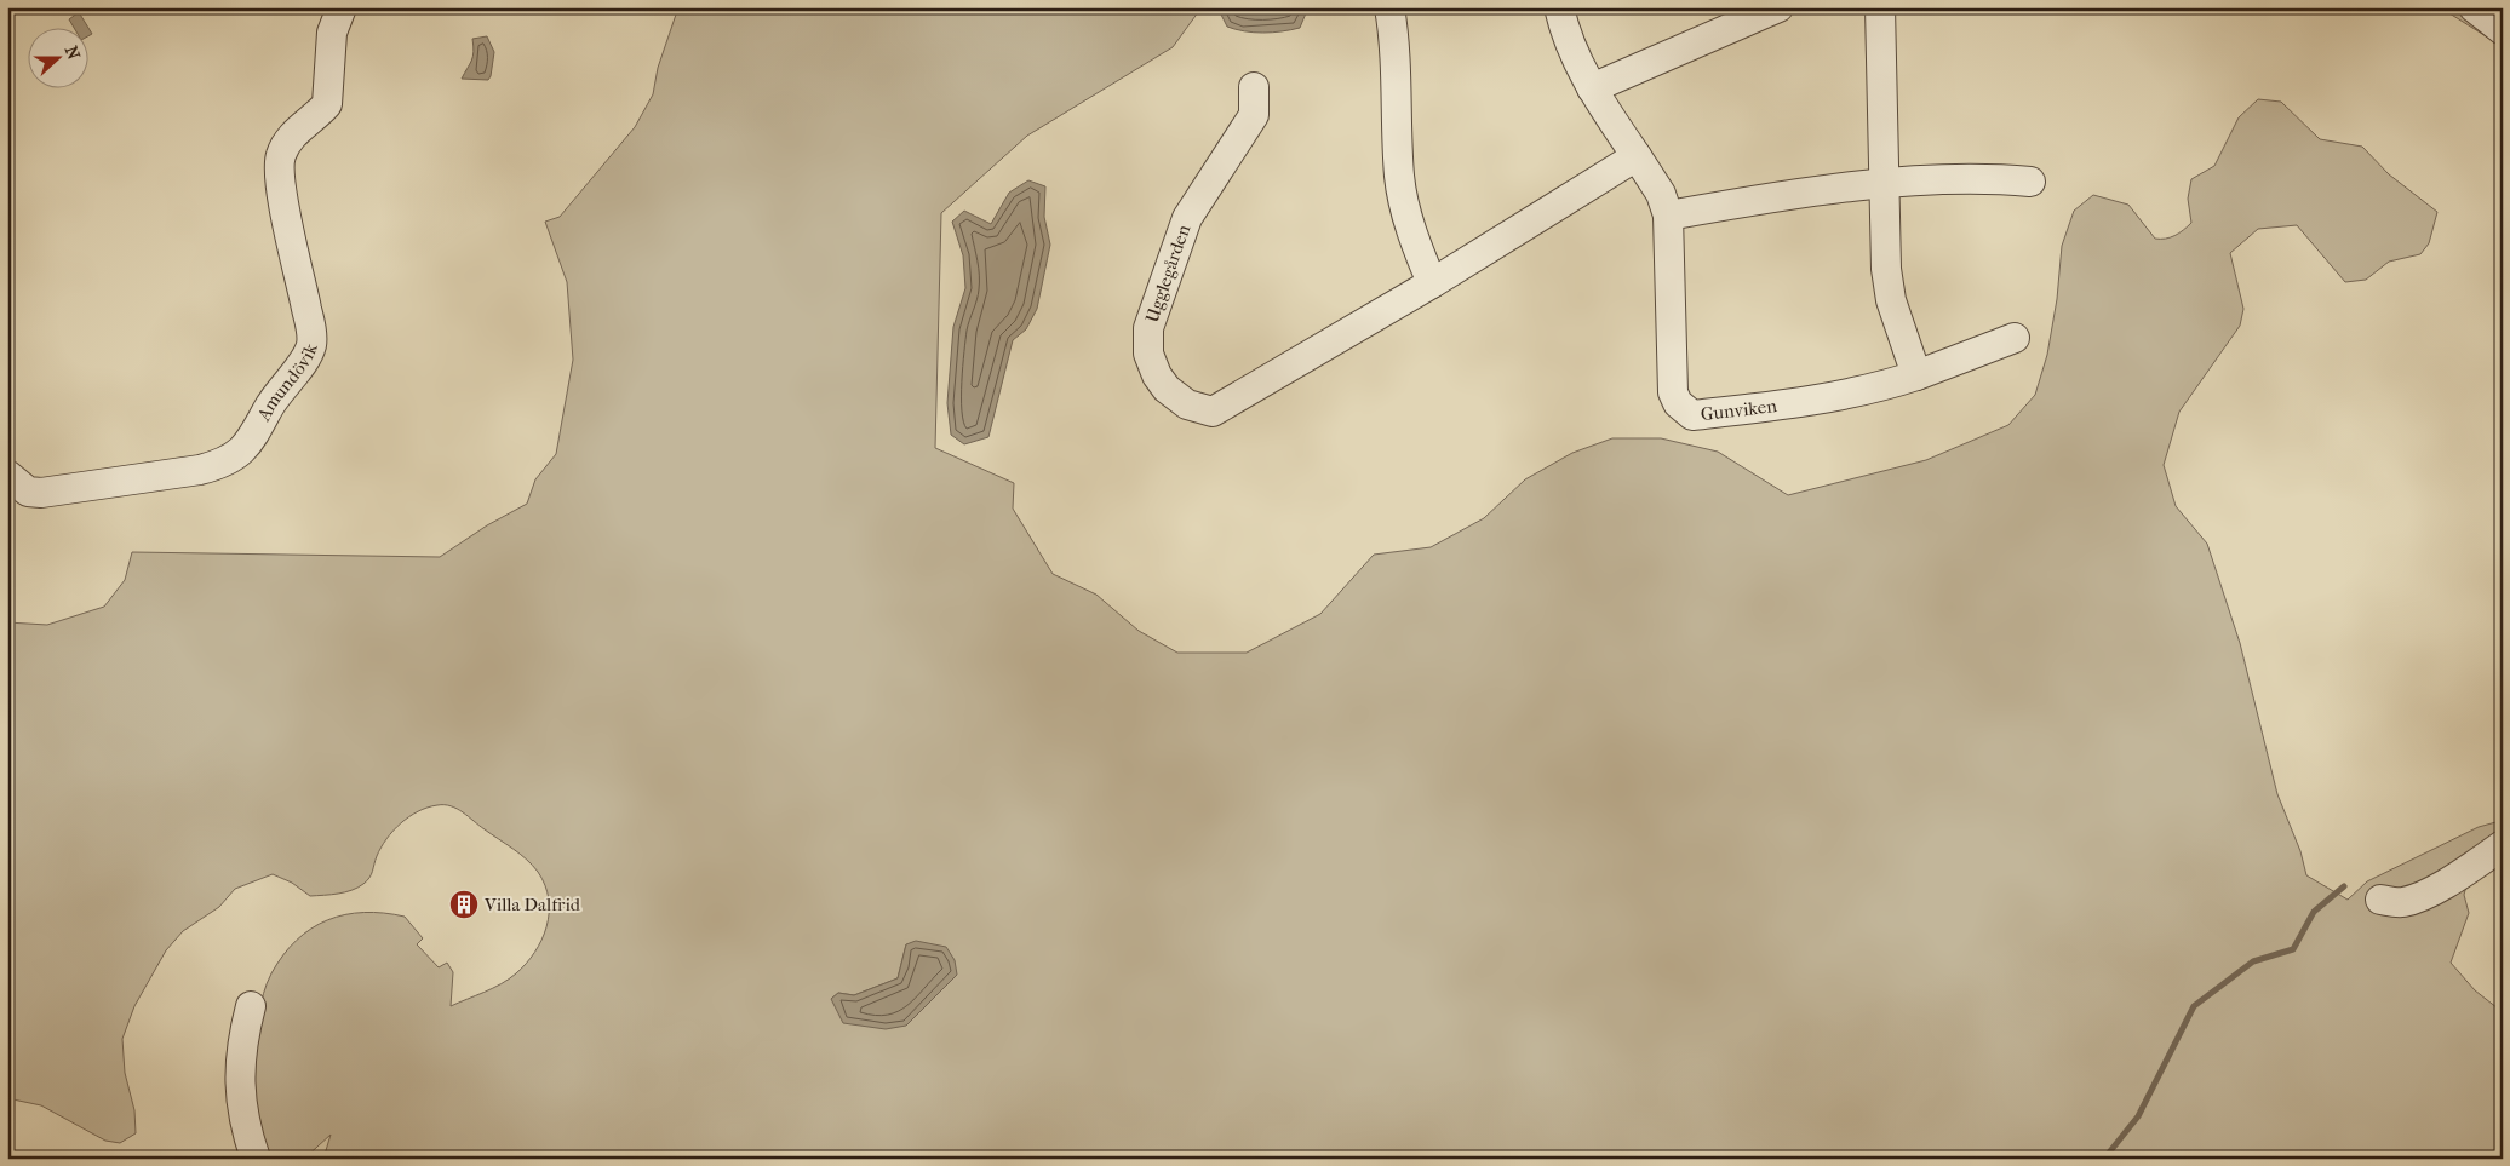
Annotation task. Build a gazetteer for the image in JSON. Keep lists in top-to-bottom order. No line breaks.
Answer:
{"streets":{"street":["Ugglegården","Amundövik","Gunviken"]},"crossings":[["Ugglegården","Gunviken"]],"places":{"building":["Villa Dalfrid"]},"north":"right"}
